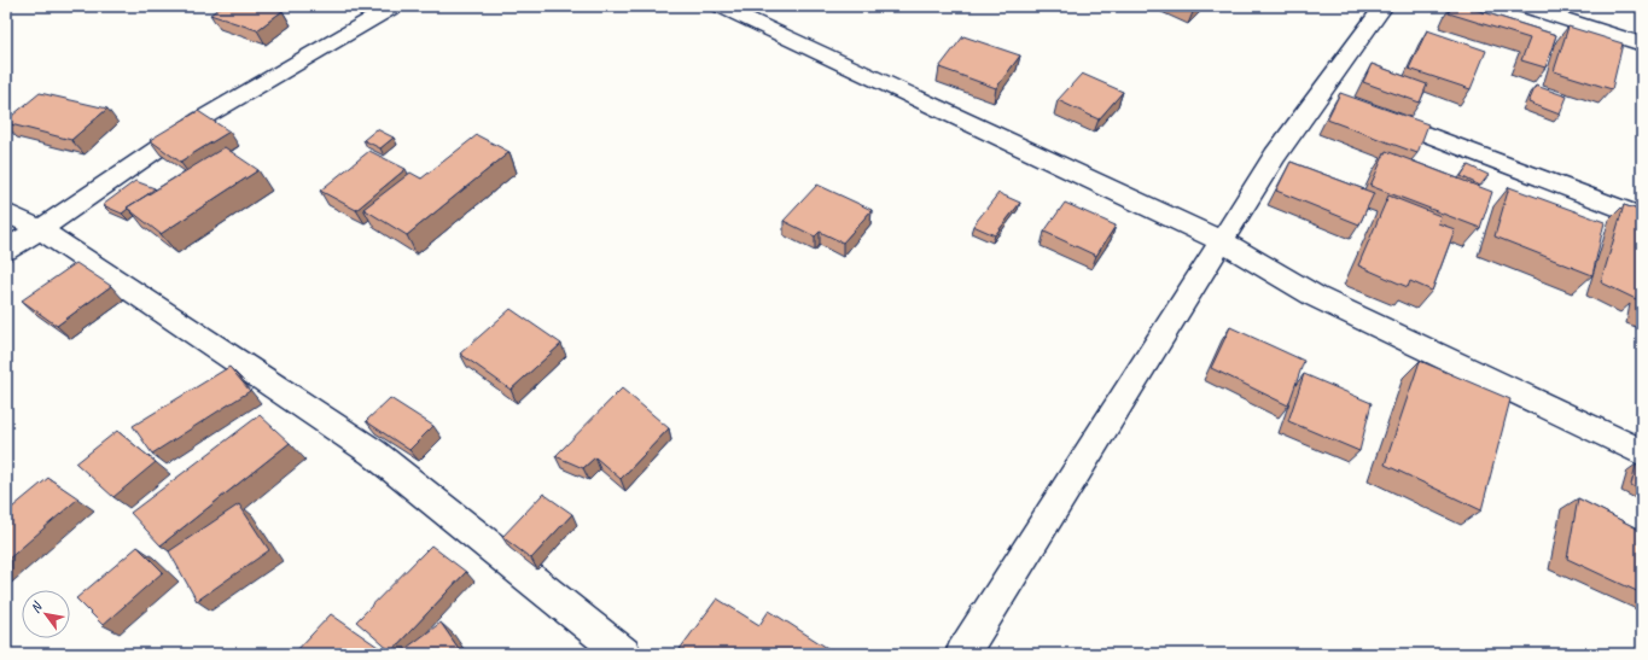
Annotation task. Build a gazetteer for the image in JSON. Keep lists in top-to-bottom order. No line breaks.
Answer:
{"north":"top left"}
